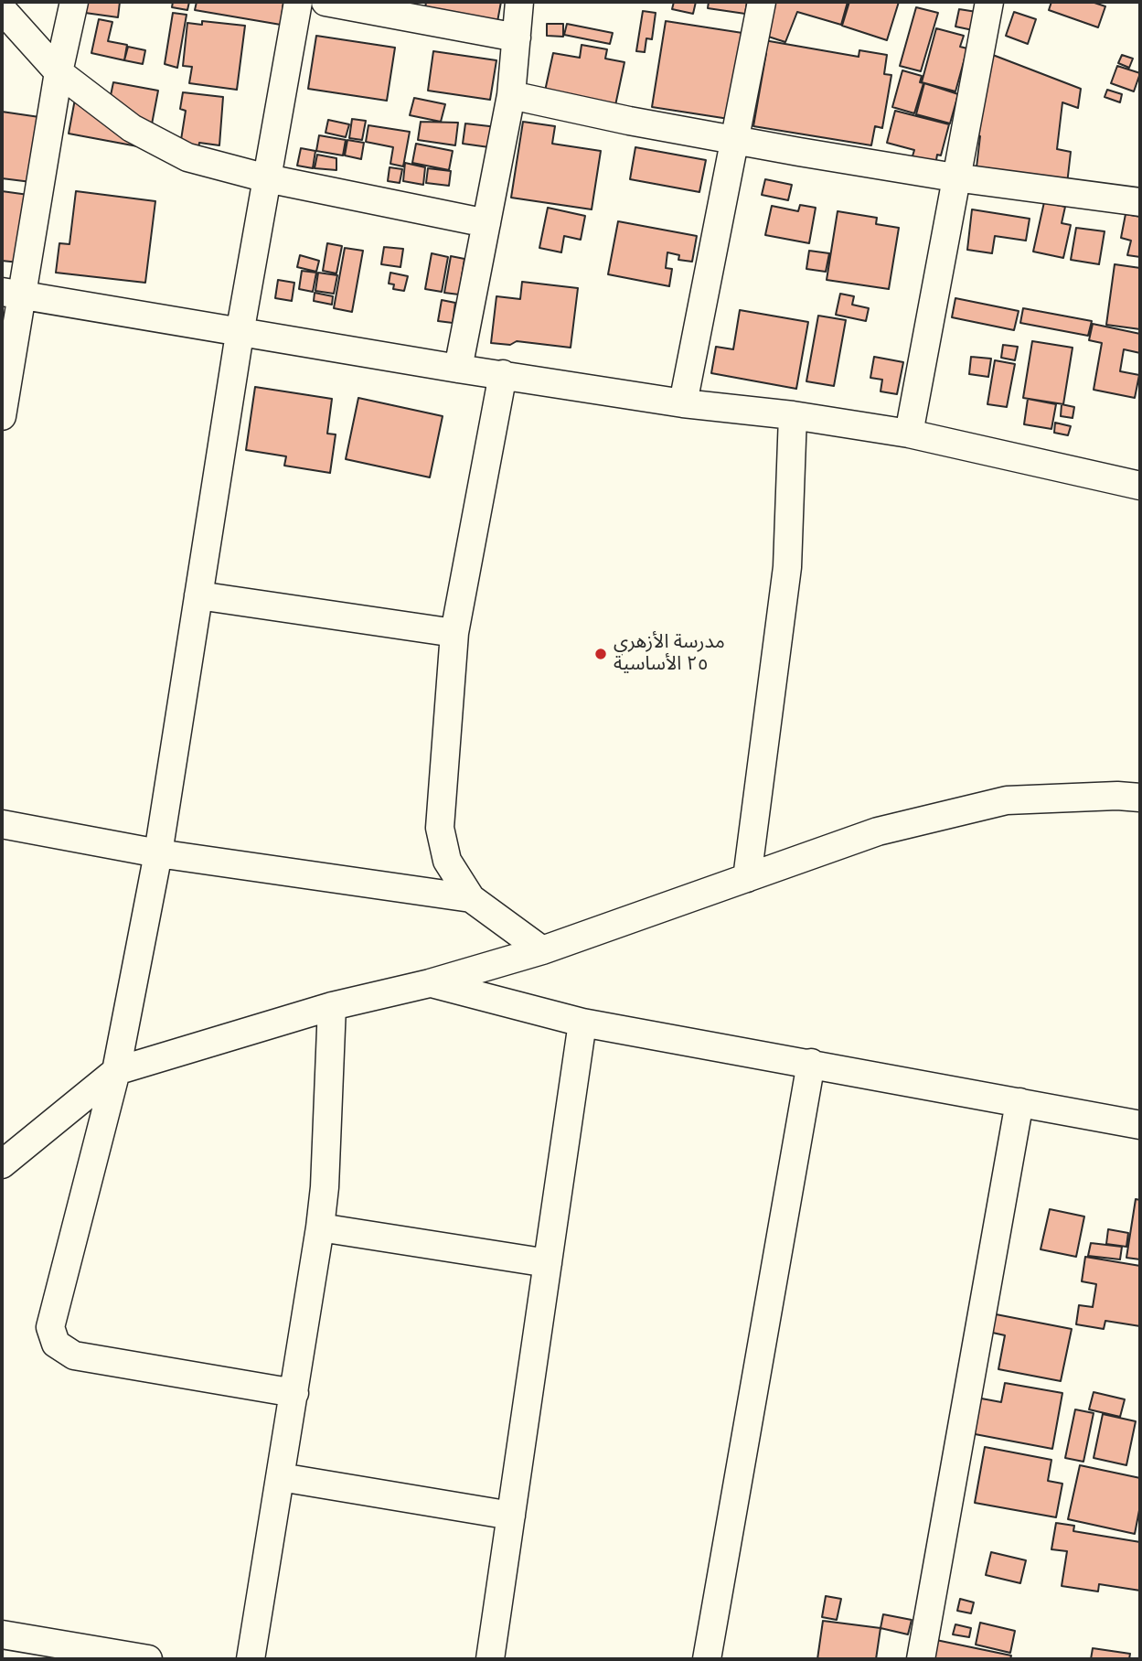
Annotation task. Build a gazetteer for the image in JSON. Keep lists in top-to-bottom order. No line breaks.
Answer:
{"places":["مدرسة الأزهري ٢٥ الأساسية"]}
